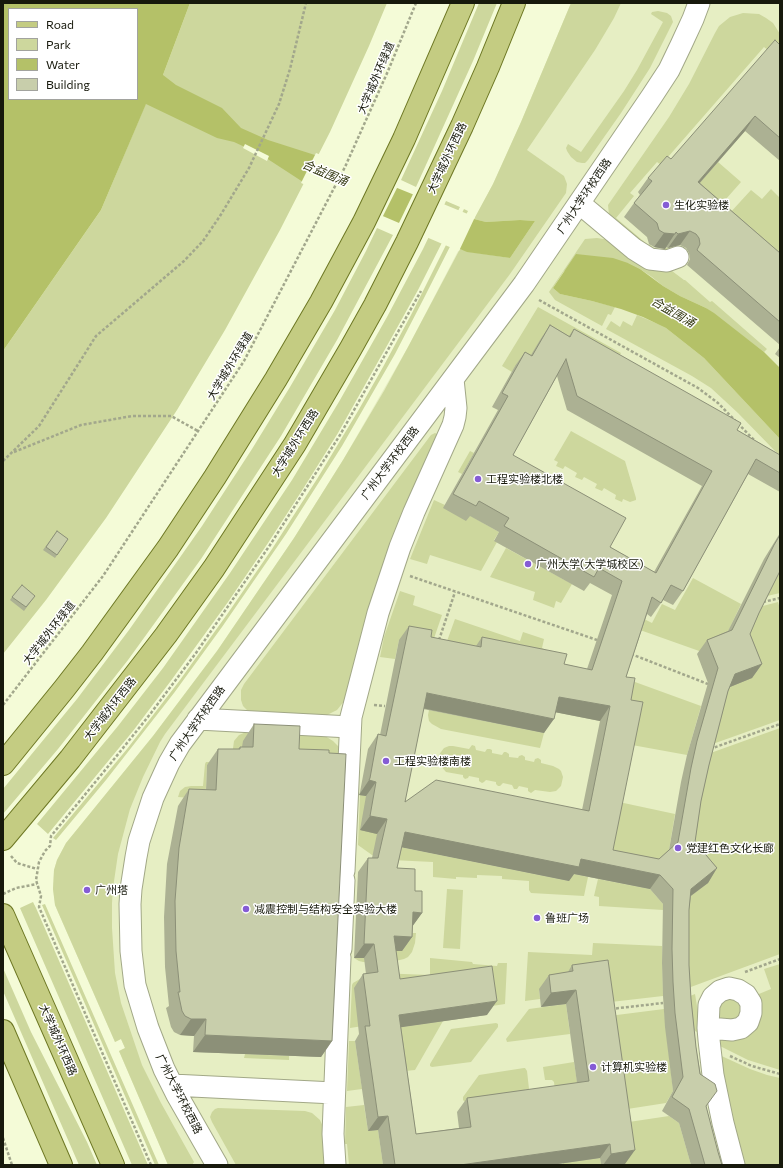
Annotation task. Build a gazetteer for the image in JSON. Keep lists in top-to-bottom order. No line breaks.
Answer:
{"streets":{"main road":["大学城外环西路"],"lane":["广州大学环校西路"],"path":["大学城外环绿道"]},"water":["合益围涌"],"places":["生化实验楼","工程实验楼北楼","广州大学(大学城校区)","工程实验楼南楼","党建红色文化长廊","广州塔","减震控制与结构安全实验大楼","鲁班广场","计算机实验楼"],"legend":["Road","Park","Water","Building"]}
